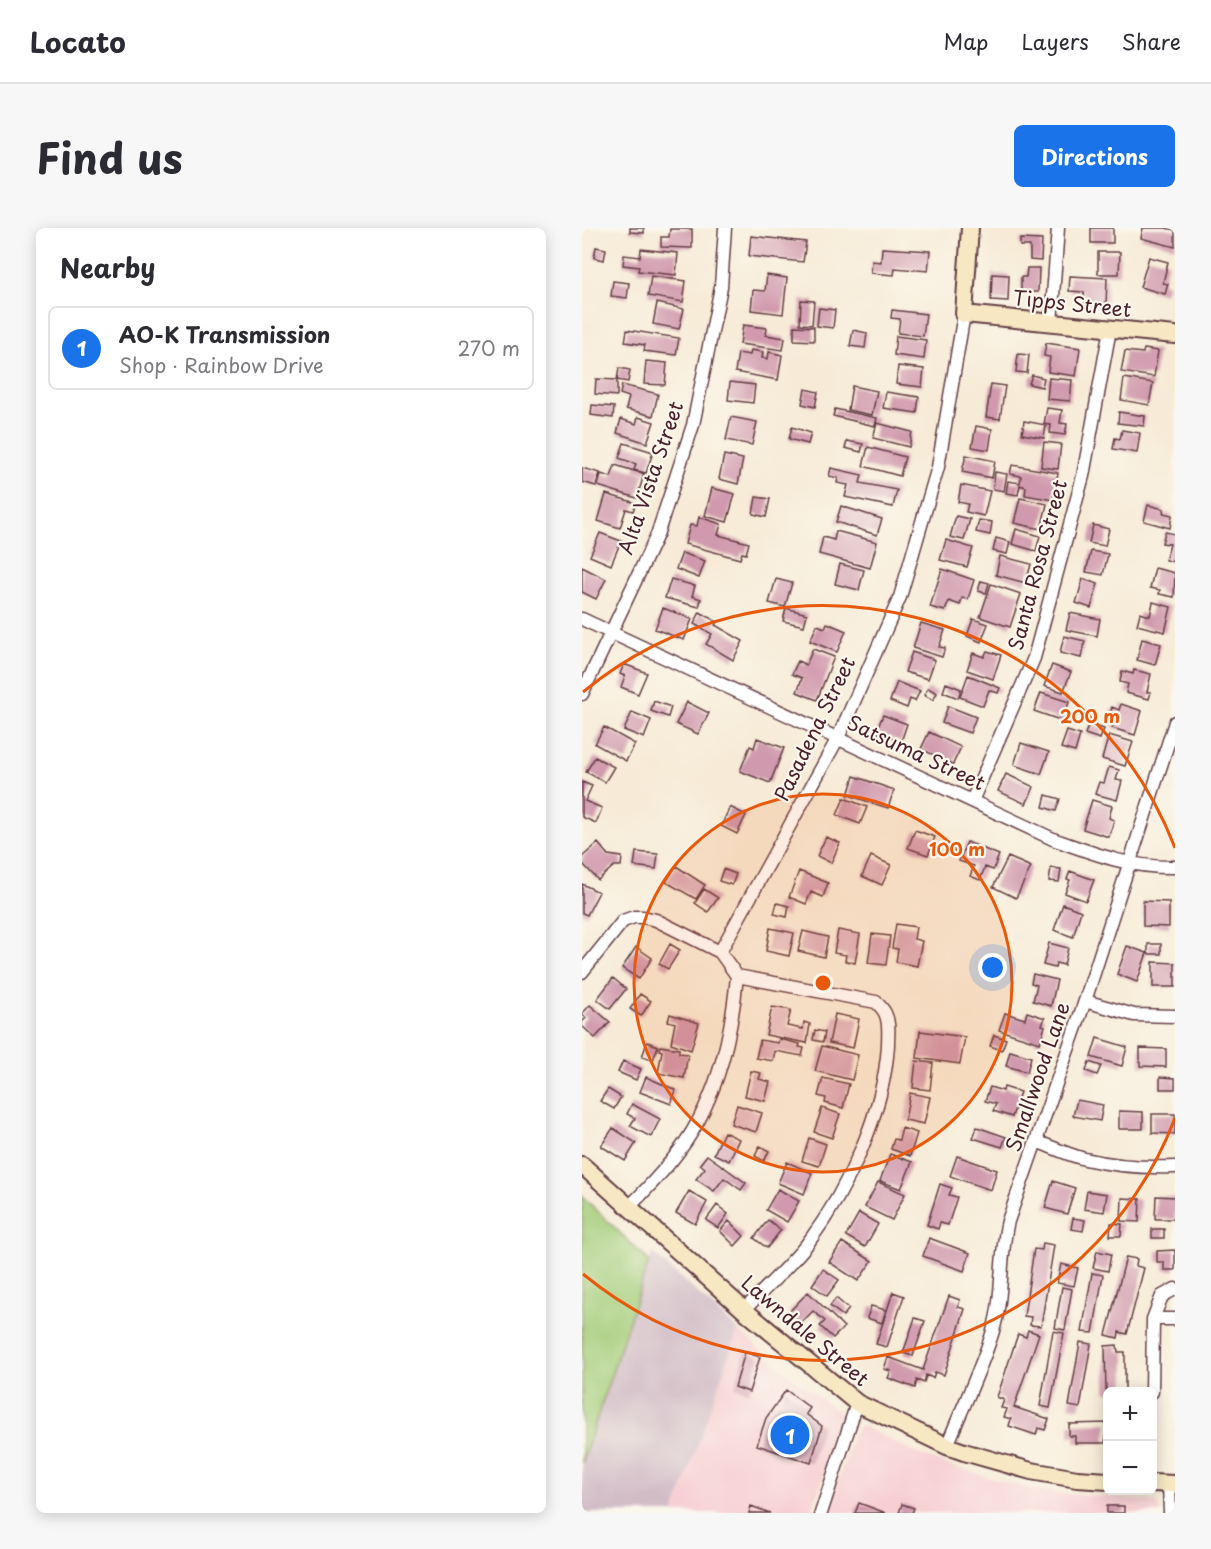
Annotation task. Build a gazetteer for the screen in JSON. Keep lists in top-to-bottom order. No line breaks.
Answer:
{"streets":{"main road":["Tipps Street","Pasadena Street","Lawndale Street"],"street":["Alta Vista Street","Santa Rosa Street","Satsuma Street","Smallwood Lane"]},"crossings":[["Tipps Street","Santa Rosa Street"],["Tipps Street","Pasadena Street"],["Alta Vista Street","Satsuma Street"],["Santa Rosa Street","Satsuma Street"],["Pasadena Street","Satsuma Street"],["Satsuma Street","Smallwood Lane"],["Smallwood Lane","Lawndale Street"]],"page":{"header":"Locato","nav":["Map","Layers","Share"],"title":"Find us","buttons":"Directions","heading":"Nearby","list":[{"mark":"1","name":"AO-K Transmission","note":"Shop · Rainbow Drive","value":"270 m"}],"map_buttons":["+","−"],"pins":"1"},"rings":["200 m","100 m"]}
